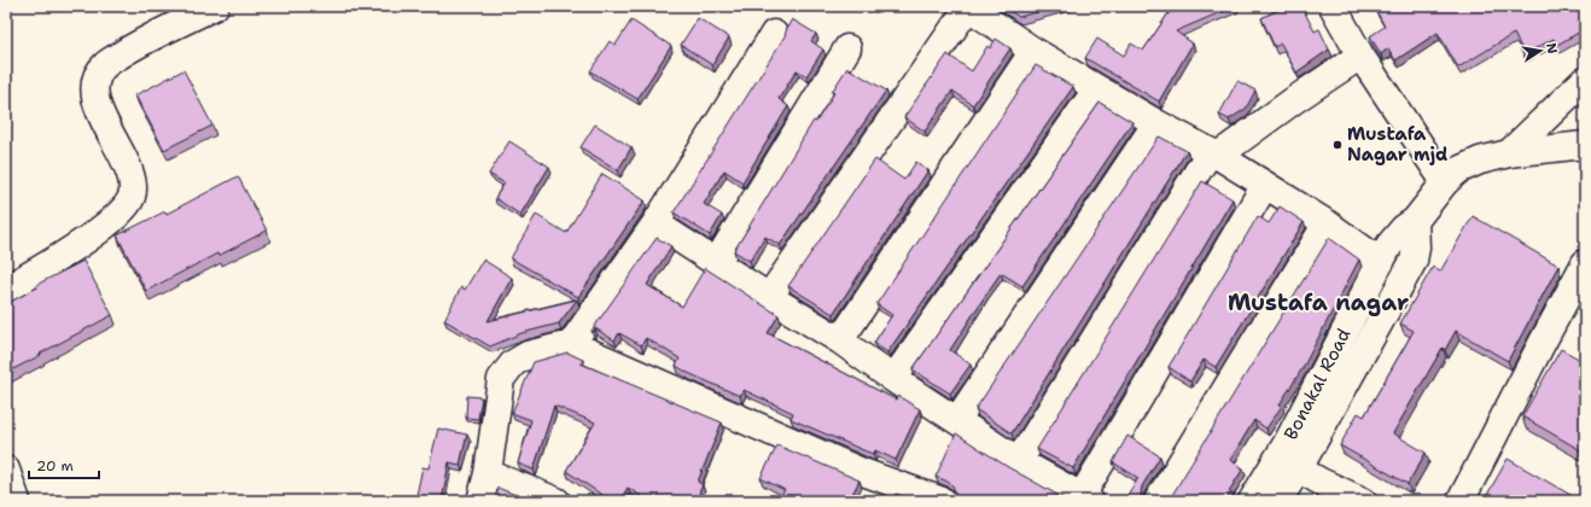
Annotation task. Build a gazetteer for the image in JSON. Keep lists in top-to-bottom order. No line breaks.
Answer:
{"streets":{"street":["Bonakal Road"]},"districts":["Mustafa nagar"],"places":["Mustafa Nagar mjd"],"scale_bar":"20 m","north":"right"}
